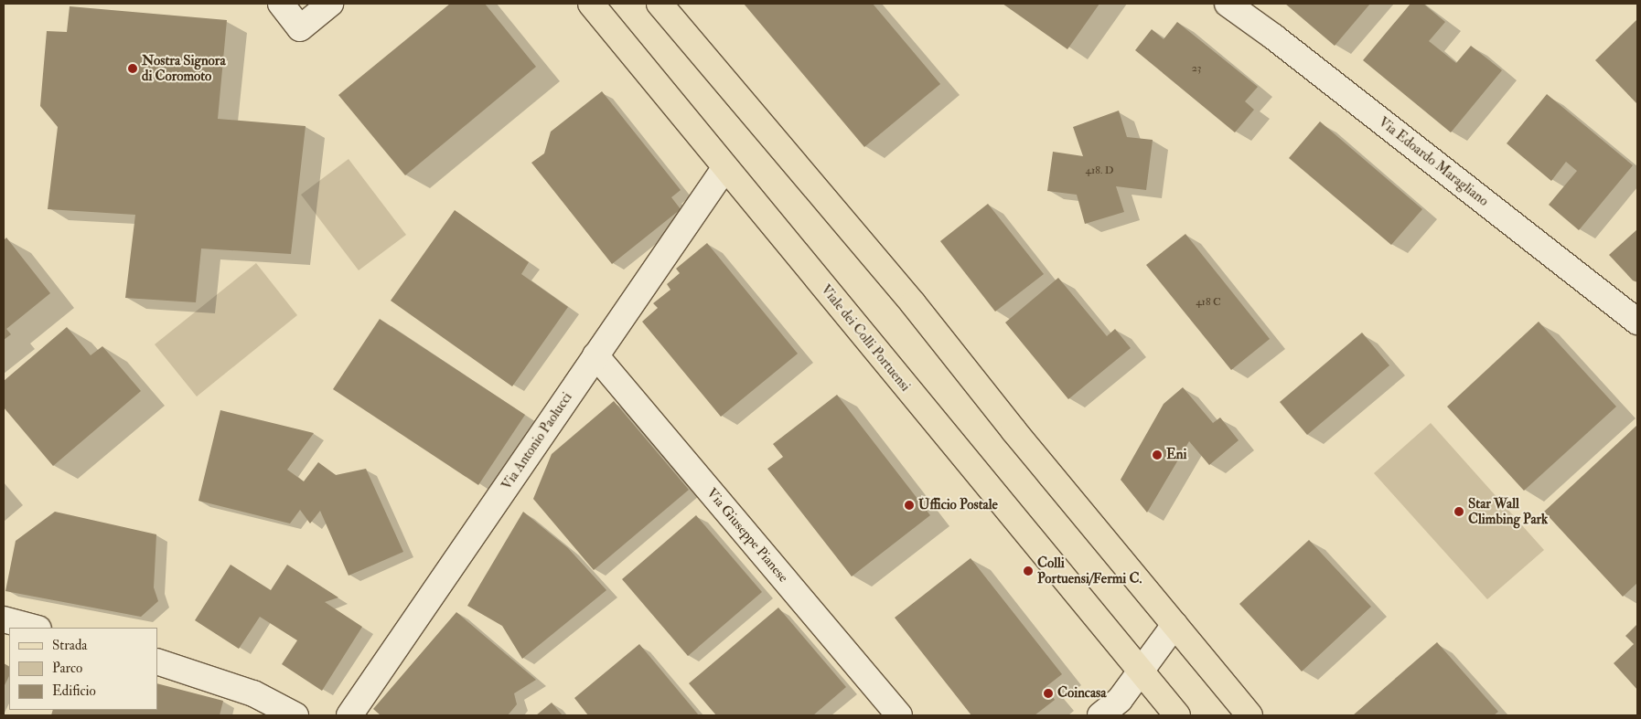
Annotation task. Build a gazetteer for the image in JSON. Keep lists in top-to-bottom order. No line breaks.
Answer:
{"streets":{"main road":["Viale dei Colli Portuensi"],"street":["Via Edoardo Maragliano","Via Antonio Paolucci","Via Giuseppe Pianese"]},"crossings":[["Viale dei Colli Portuensi","Via Antonio Paolucci"],["Via Antonio Paolucci","Via Giuseppe Pianese"]],"places":["Nostra Signora di Coromoto","Eni","Ufficio Postale","Star Wall Climbing Park","Colli Portuensi/Fermi C.","Coincasa"],"house_numbers":["23","418. D","418 C"],"legend":["Strada","Parco","Edificio"]}
